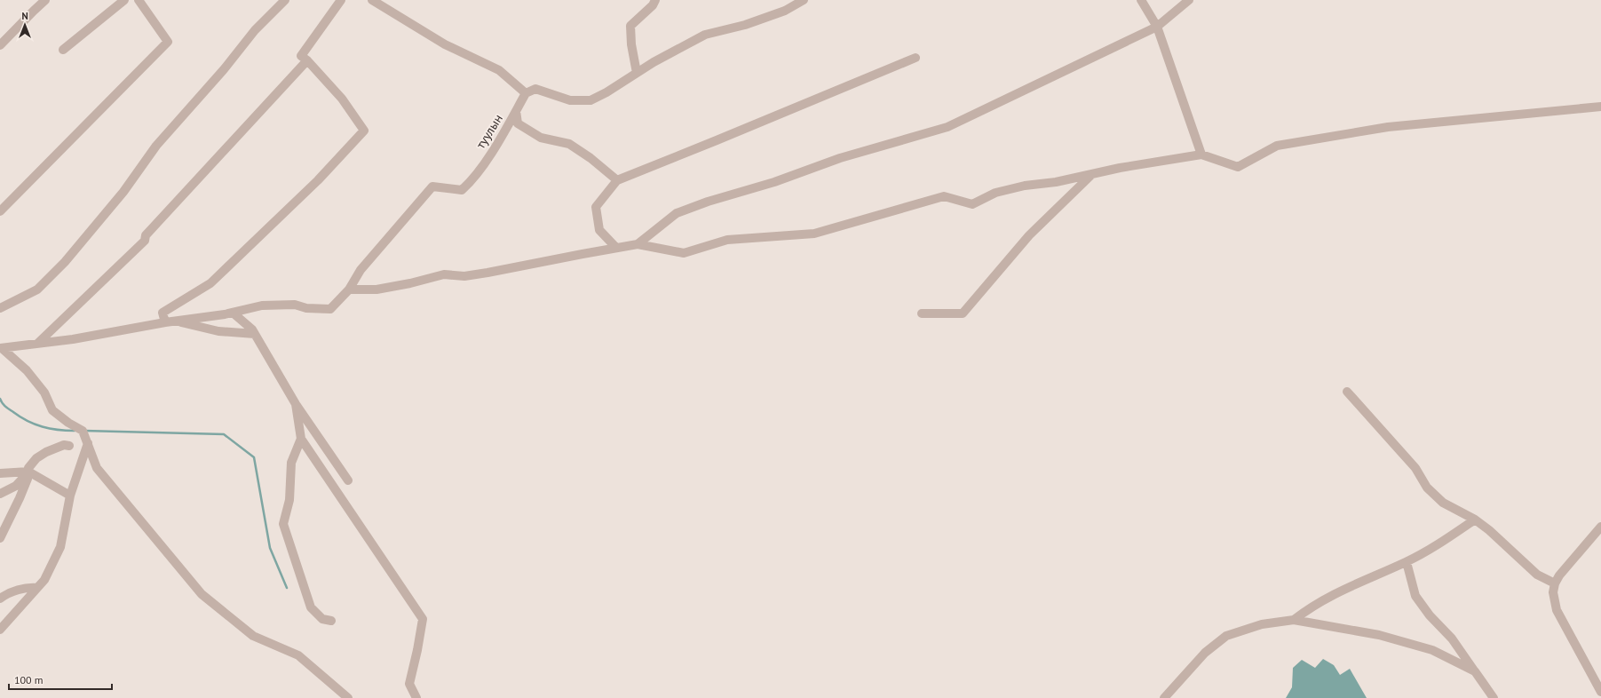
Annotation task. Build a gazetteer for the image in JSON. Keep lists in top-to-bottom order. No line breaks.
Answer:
{"streets":{"street":["туулын"]},"scale_bar":"100 m","north":"top"}
